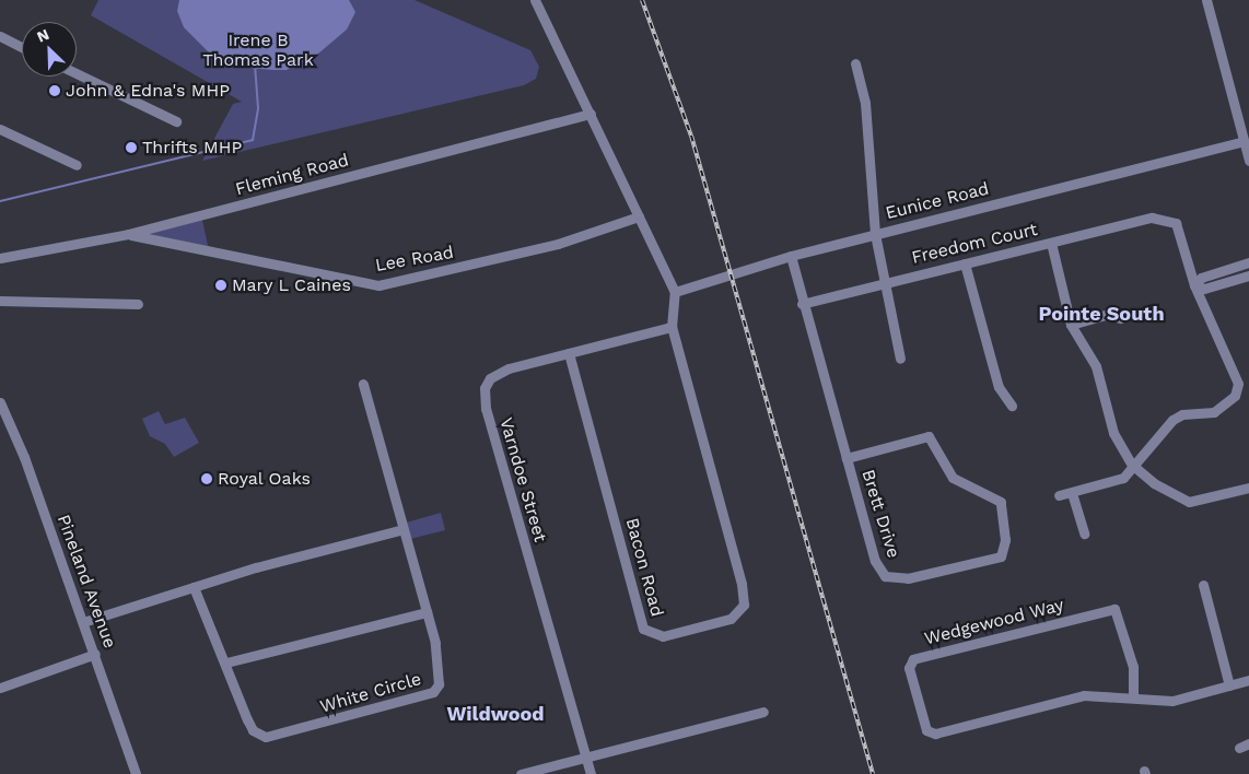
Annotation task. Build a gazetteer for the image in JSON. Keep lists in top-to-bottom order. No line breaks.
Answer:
{"streets":{"street":["Fleming Road","Eunice Road","Freedom Court","Lee Road","Varndoe Street","Brett Drive","Bacon Road","Pineland Avenue","Wedgewood Way","White Circle"]},"crossings":[["Fleming Road","Lee Road"],["Eunice Road","Brett Drive"],["Freedom Court","Brett Drive"],["Varndoe Street","Bacon Road"]],"districts":["Pointe South","Wildwood"],"parks":["Irene B Thomas Park"],"places":["John & Edna's MHP","Thrifts MHP","Mary L Caines","Royal Oaks"],"north":"top left"}
